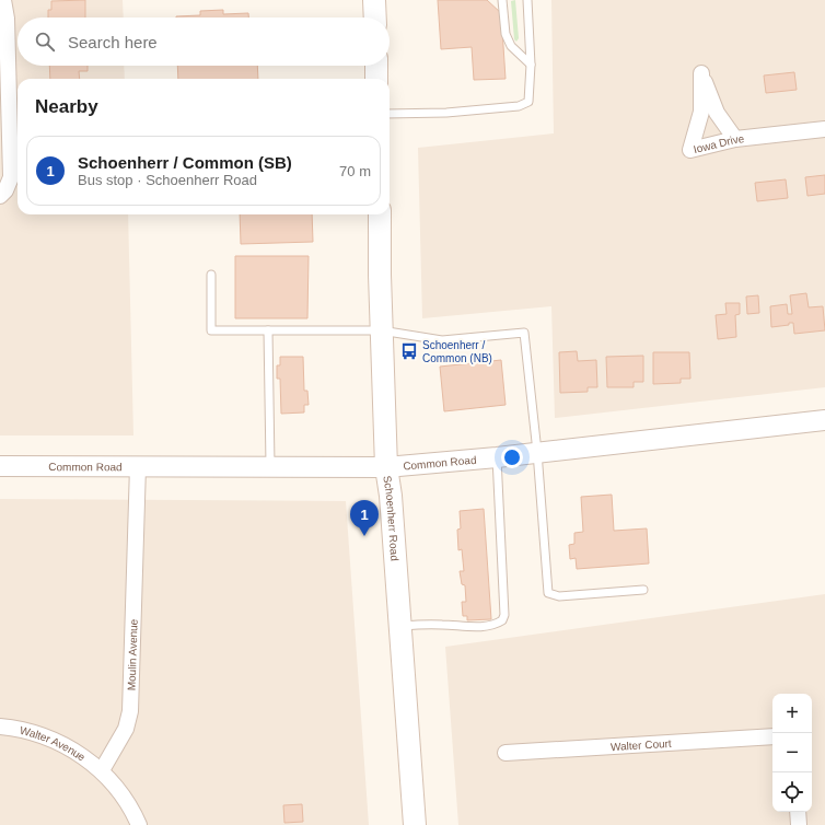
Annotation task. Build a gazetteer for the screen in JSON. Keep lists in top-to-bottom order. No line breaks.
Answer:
{"streets":{"main road":["Schoenherr Road"],"street":["Iowa Drive","Common Road","Moulin Avenue","Walter Avenue","Walter Court"]},"crossings":[["Common Road","Schoenherr Road"],["Common Road","Moulin Avenue"],["Moulin Avenue","Walter Avenue"]],"places":{"bus stop":["Schoenherr / Common (NB)"]},"page":{"search":"Search here","heading":"Nearby","list":[{"mark":"1","name":"Schoenherr / Common (SB)","note":"Bus stop · Schoenherr Road","value":"70 m"}],"pins":"1","map_buttons":["+","−"]}}
